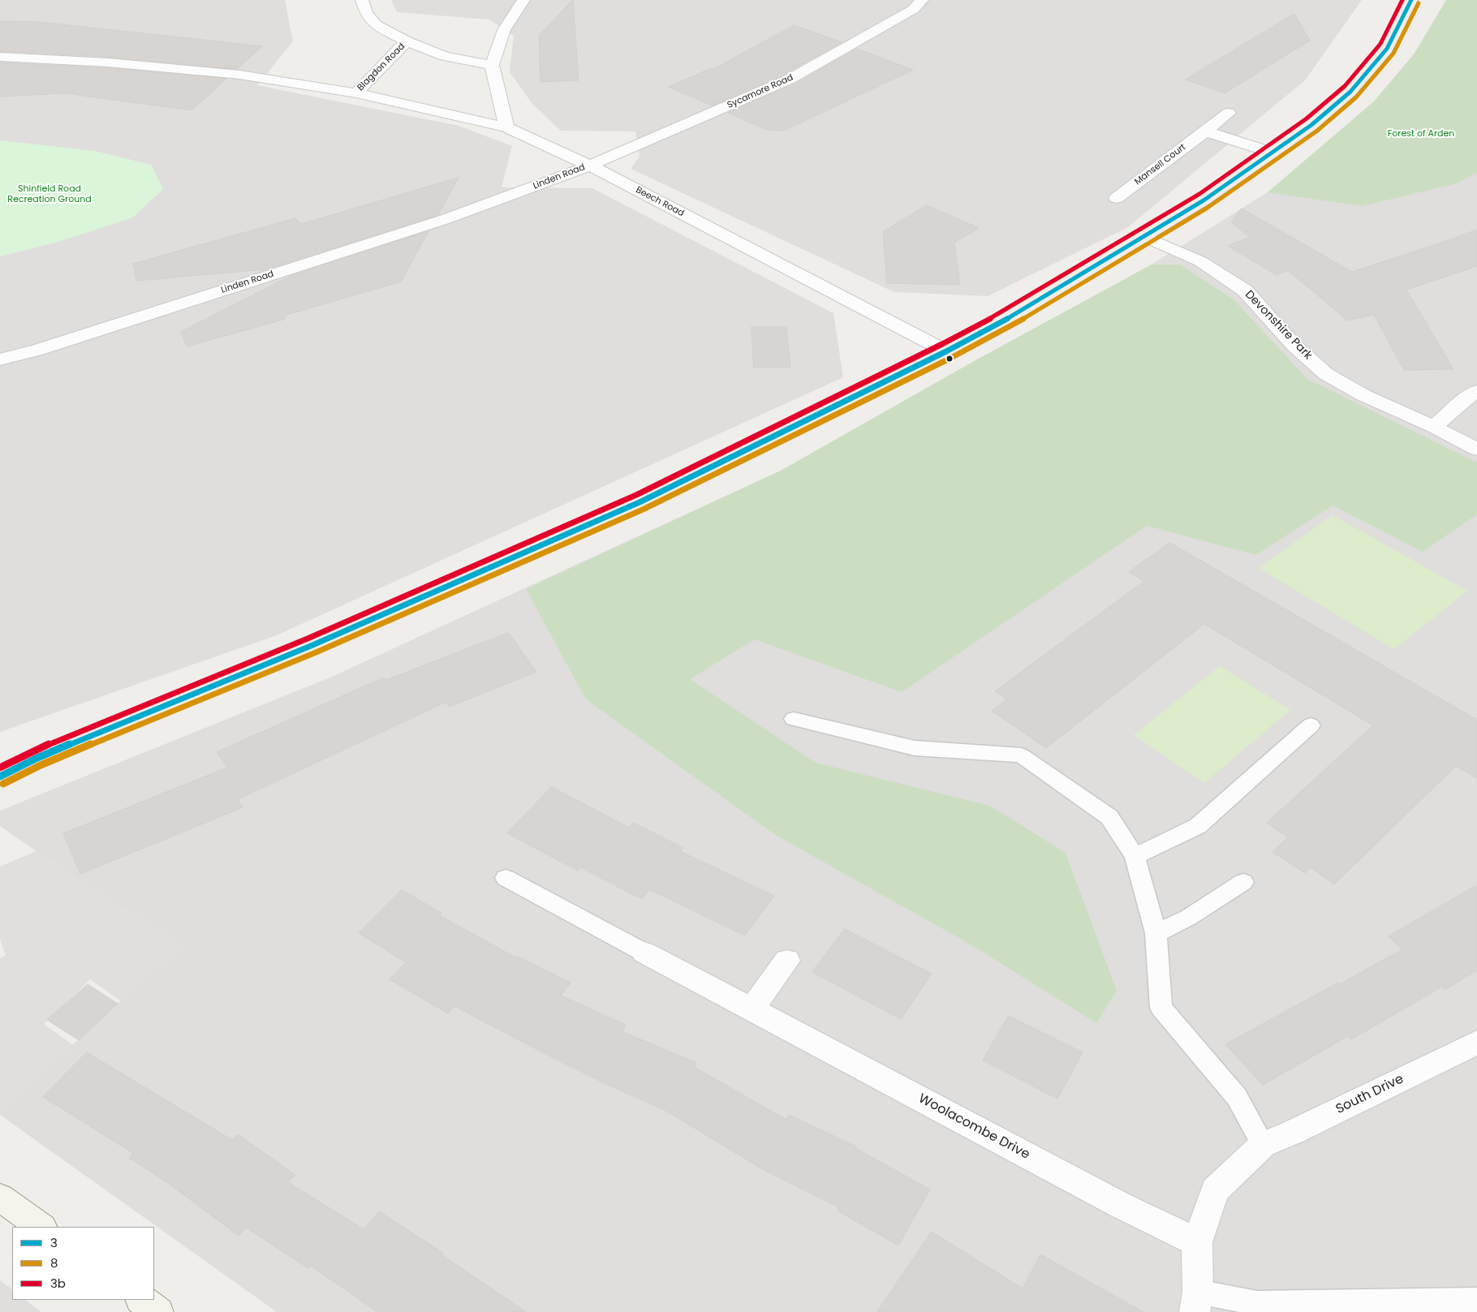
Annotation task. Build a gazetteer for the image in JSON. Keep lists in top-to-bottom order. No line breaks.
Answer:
{"streets":{"street":["Blagdon Road","Sycamore Road","Mansell Court","Linden Road","Beech Road","Devonshire Park","South Drive","Woolacombe Drive"]},"crossings":[["Blagdon Road","Linden Road"],["Sycamore Road","Linden Road"],["Sycamore Road","Beech Road"],["Linden Road","Beech Road"]],"parks":["Forest of Arden","Shinfield Road Recreation Ground"],"lines":["transit line 3","transit line 3b","transit line 8"],"legend":["3","8","3b"]}
